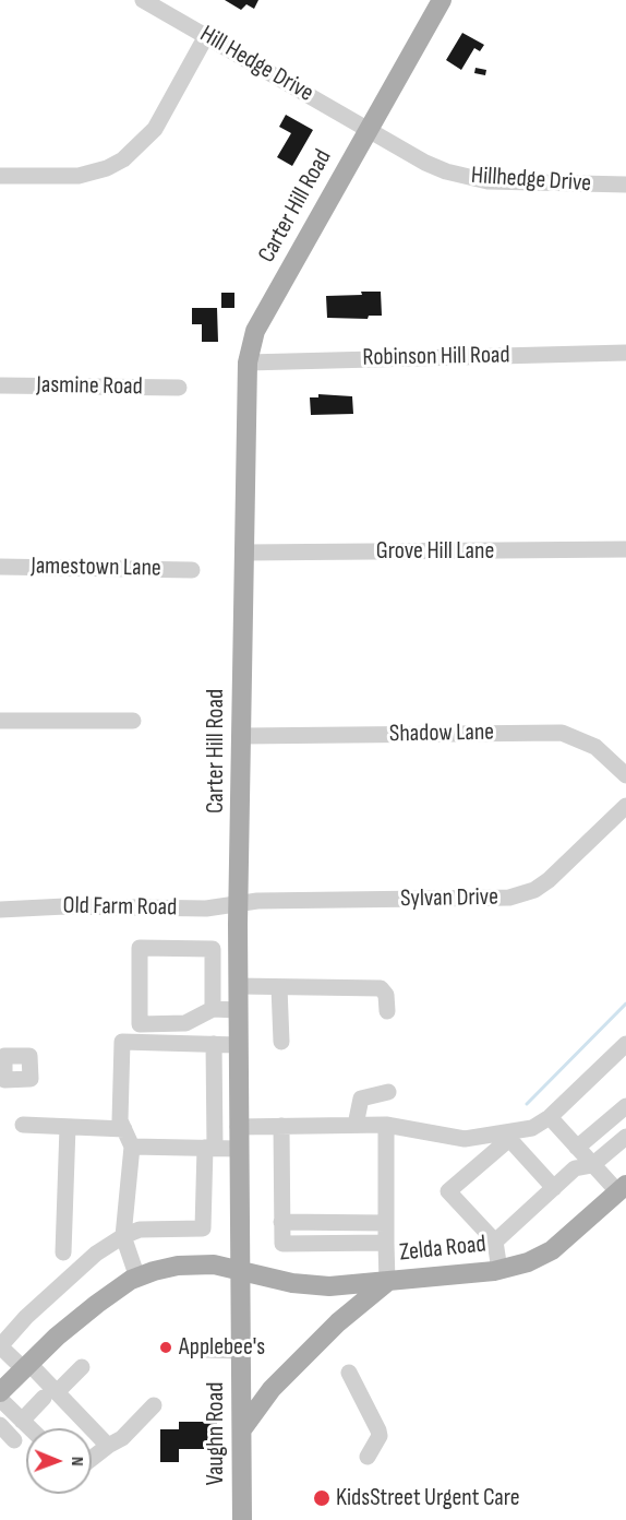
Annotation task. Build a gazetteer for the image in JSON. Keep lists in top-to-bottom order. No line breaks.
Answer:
{"streets":{"main road":["Carter Hill Road","Zelda Road","Vaughn Road"],"street":["Hill Hedge Drive","Hillhedge Drive","Robinson Hill Road","Jasmine Road","Grove Hill Lane","Jamestown Lane","Shadow Lane","Sylvan Drive","Old Farm Road"]},"crossings":[["Hill Hedge Drive","Hillhedge Drive"],["Hill Hedge Drive","Carter Hill Road"],["Hillhedge Drive","Carter Hill Road"],["Carter Hill Road","Robinson Hill Road"],["Carter Hill Road","Grove Hill Lane"],["Carter Hill Road","Shadow Lane"],["Carter Hill Road","Sylvan Drive"],["Carter Hill Road","Old Farm Road"],["Carter Hill Road","Zelda Road"],["Carter Hill Road","Vaughn Road"],["Sylvan Drive","Old Farm Road"],["Zelda Road","Vaughn Road"]],"places":["Applebee's","KidsStreet Urgent Care"],"north":"right"}
